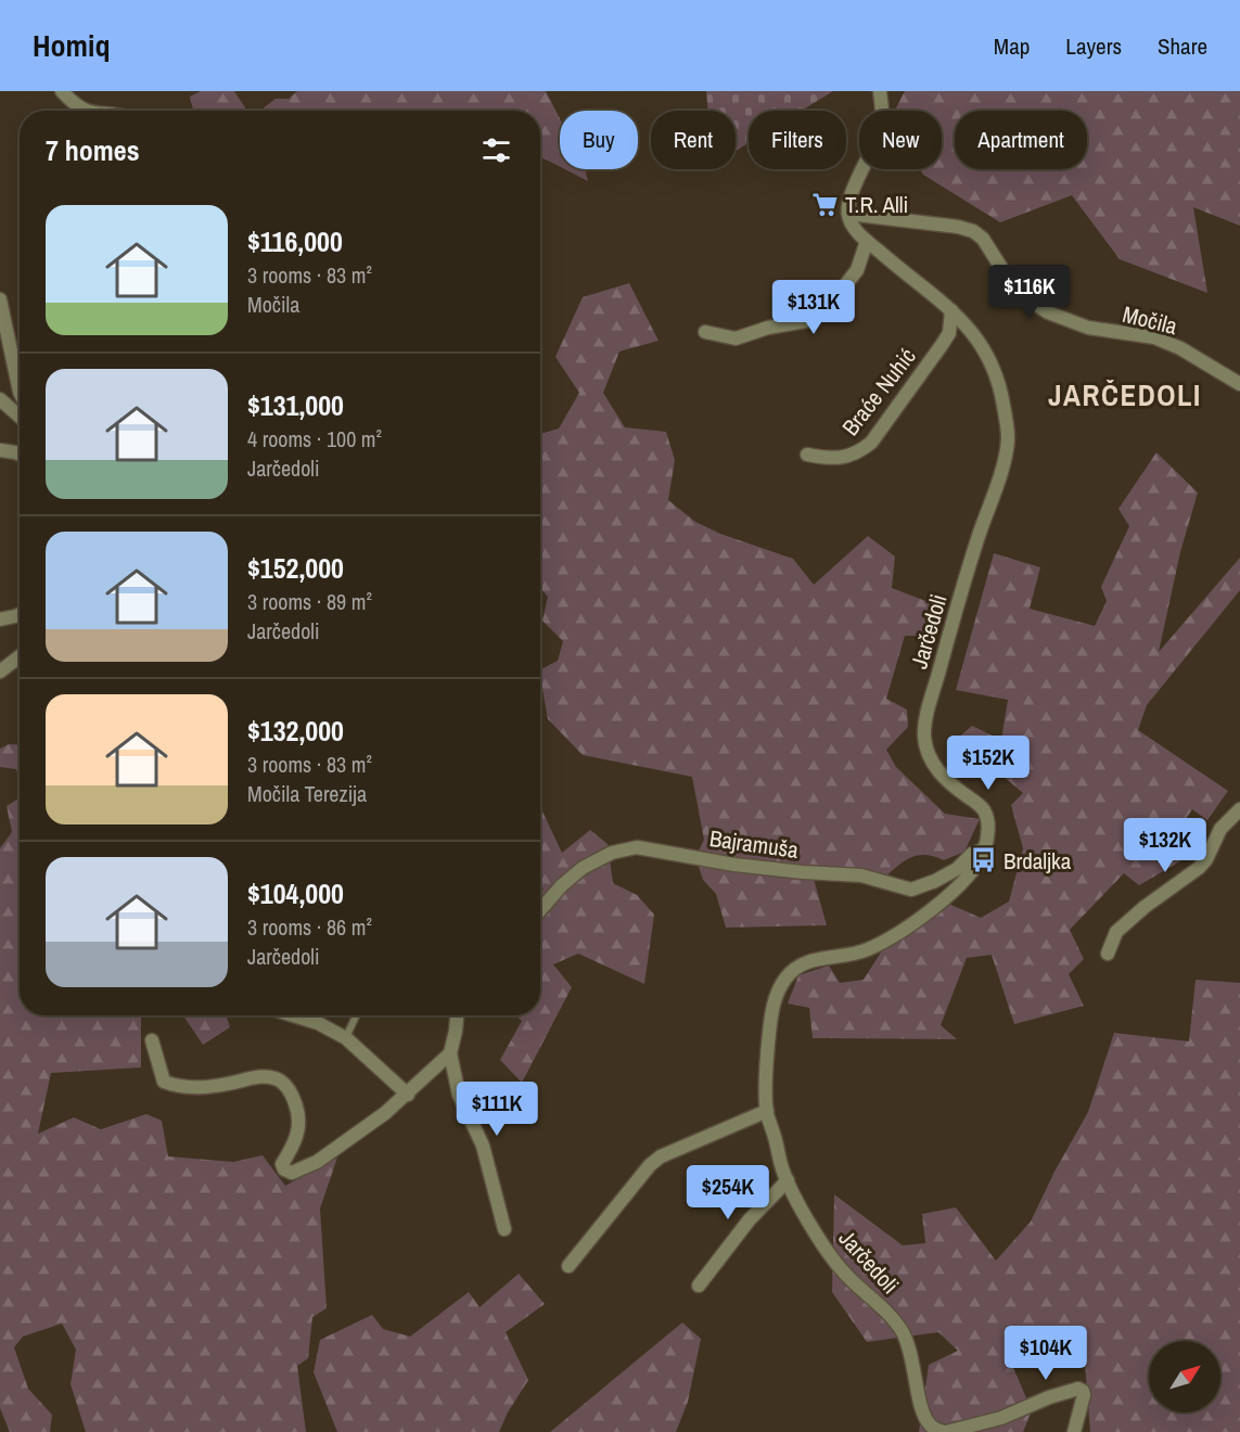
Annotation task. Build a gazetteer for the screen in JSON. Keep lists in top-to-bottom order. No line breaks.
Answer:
{"streets":{"street":["Močila","Braće Nuhić","Jarčedoli","Bajramuša"]},"crossings":[["Močila","Jarčedoli"],["Braće Nuhić","Jarčedoli"],["Jarčedoli","Bajramuša"]],"districts":["JARČEDOLI"],"places":{"supermarket":["T.R. Alli"],"bus stop":["Brdaljka"]},"north":"top right","page":{"header":"Homiq","nav":["Map","Layers","Share"],"chip":["Buy","Rent","Filters","New","Apartment"],"heading":"7 homes","list":[{"name":"$116,000","note":"3 rooms · 83 m² · Močila"},{"name":"$131,000","note":"4 rooms · 100 m² · Jarčedoli"},{"name":"$152,000","note":"3 rooms · 89 m² · Jarčedoli"},{"name":"$132,000","note":"3 rooms · 83 m² · Močila Terezija"},{"name":"$104,000","note":"3 rooms · 86 m² · Jarčedoli"}],"price":["$116K","$131K","$152K","$132K","$111K","$254K","$104K"]}}
